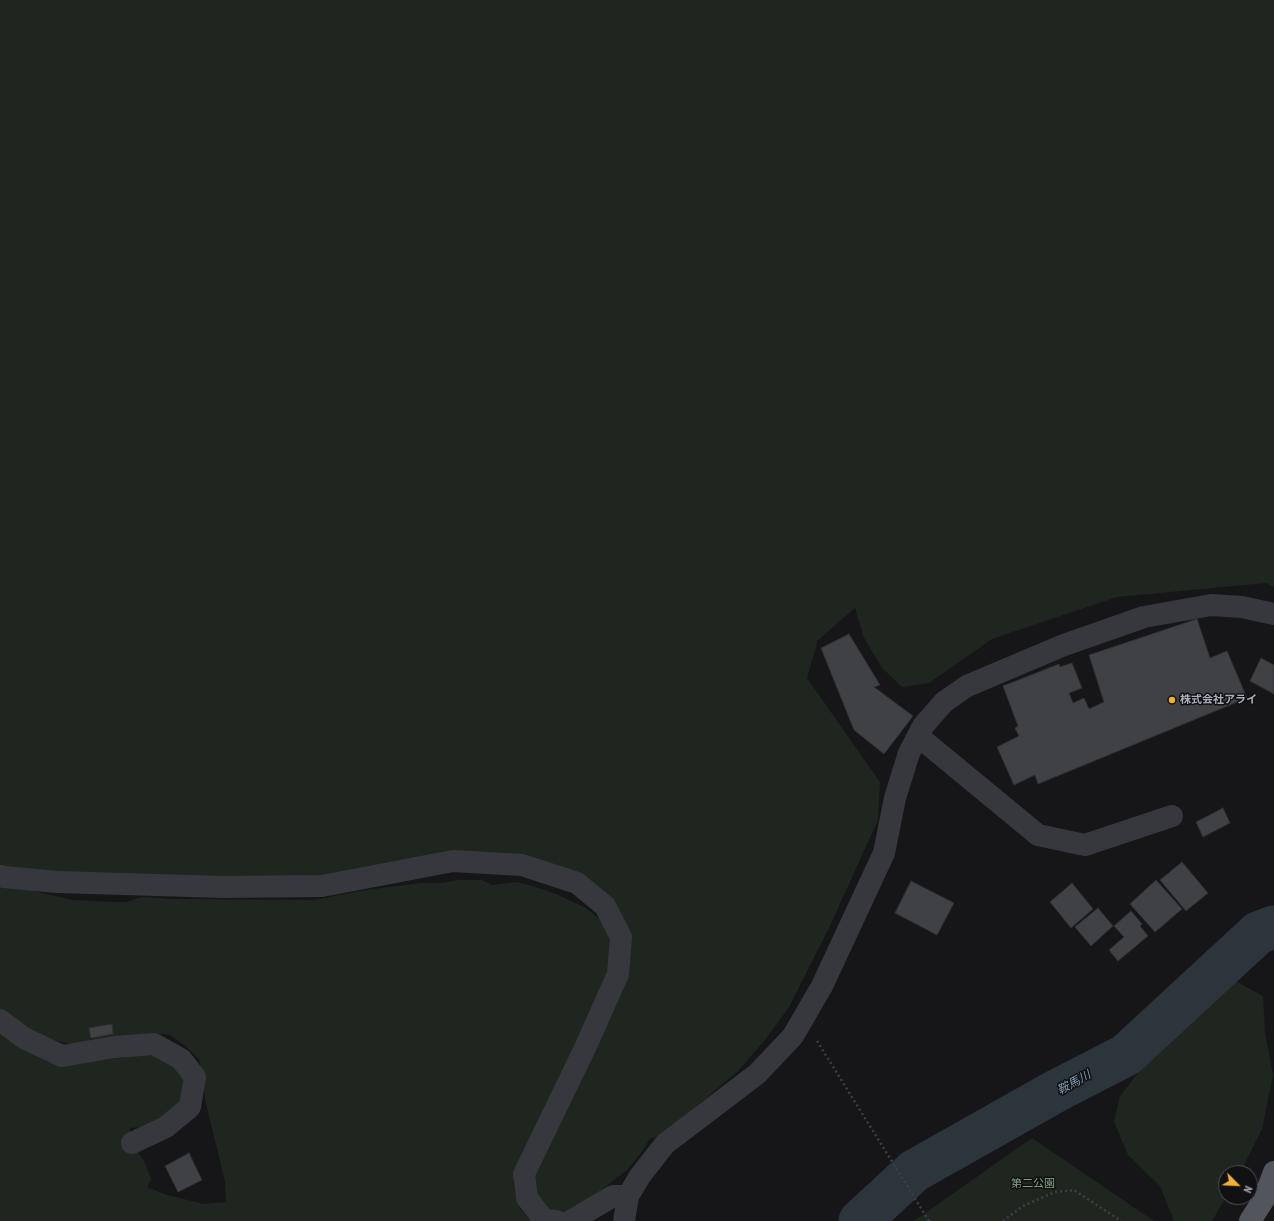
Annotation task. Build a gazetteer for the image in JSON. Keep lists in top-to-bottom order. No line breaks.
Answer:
{"water":["鞍馬川"],"parks":["第二公園"],"places":["株式会社アライ"],"north":"bottom right"}
